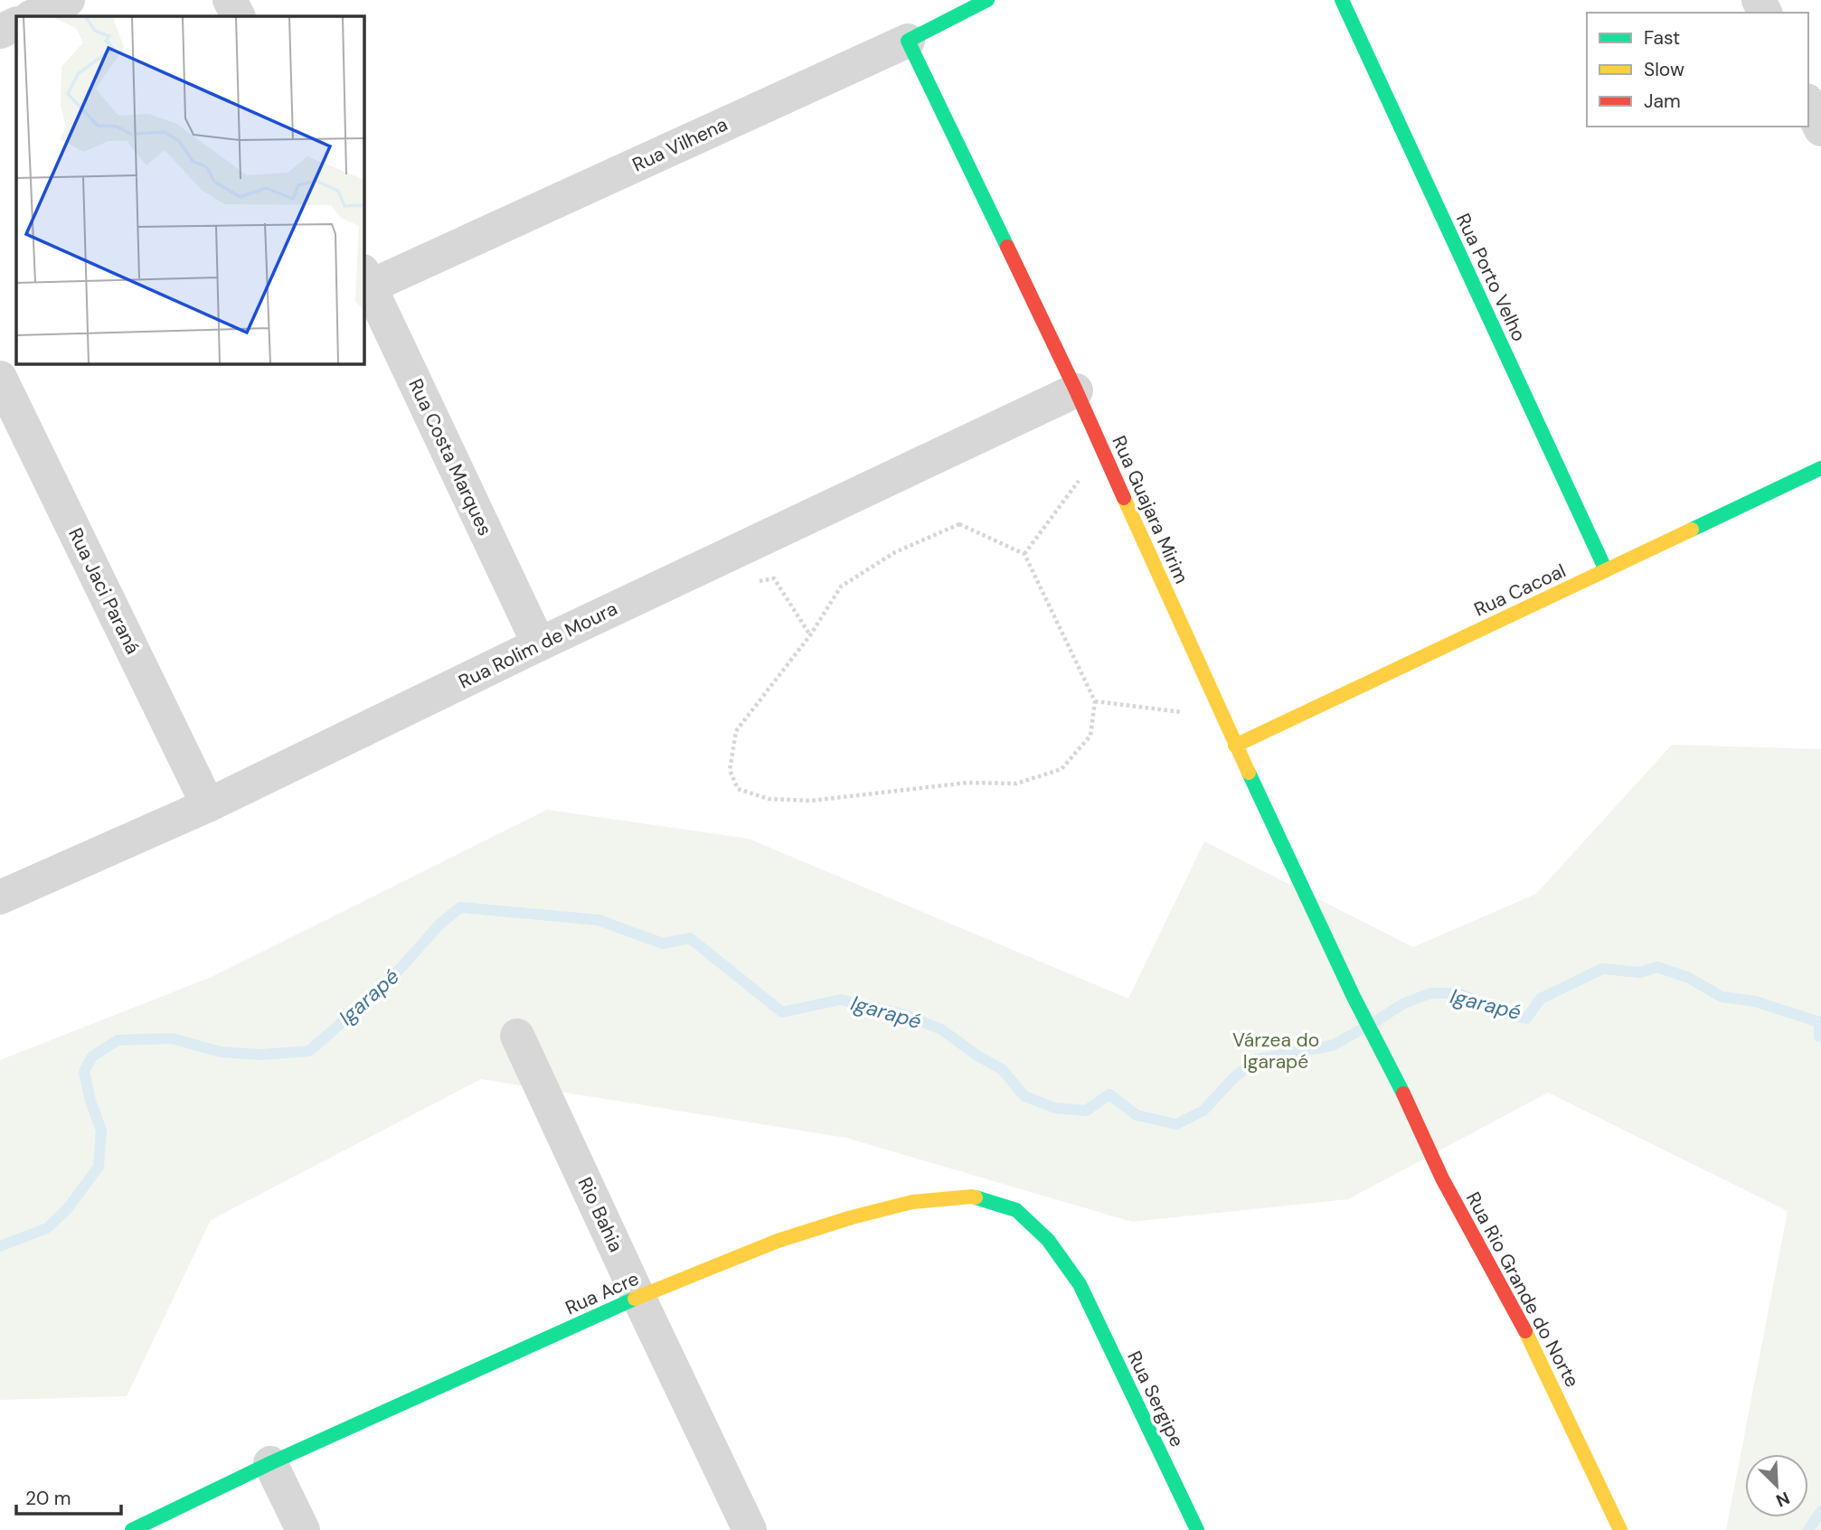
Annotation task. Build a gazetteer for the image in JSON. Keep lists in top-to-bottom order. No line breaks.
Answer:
{"streets":{"street":["Rua Vilhena","Rua Porto Velho","Rua Costa Marques","Rua Guajara Mirim","Rua Cacoal","Rua Jaci Paraná","Rua Rolim de Moura","Rio Bahia","Rua Rio Grande do Norte","Rua Acre","Rua Sergipe"]},"crossings":[["Rua Vilhena","Rua Costa Marques"],["Rua Vilhena","Rua Guajara Mirim"],["Rua Porto Velho","Rua Cacoal"],["Rua Costa Marques","Rua Rolim de Moura"],["Rua Guajara Mirim","Rua Cacoal"],["Rua Guajara Mirim","Rua Rolim de Moura"],["Rua Guajara Mirim","Rua Rio Grande do Norte"],["Rua Jaci Paraná","Rua Rolim de Moura"],["Rio Bahia","Rua Acre"],["Rua Acre","Rua Sergipe"]],"water":["Igarapé"],"parks":["Várzea do Igarapé"],"legend":["Fast","Slow","Jam"],"scale_bar":"20 m","north":"bottom right"}
